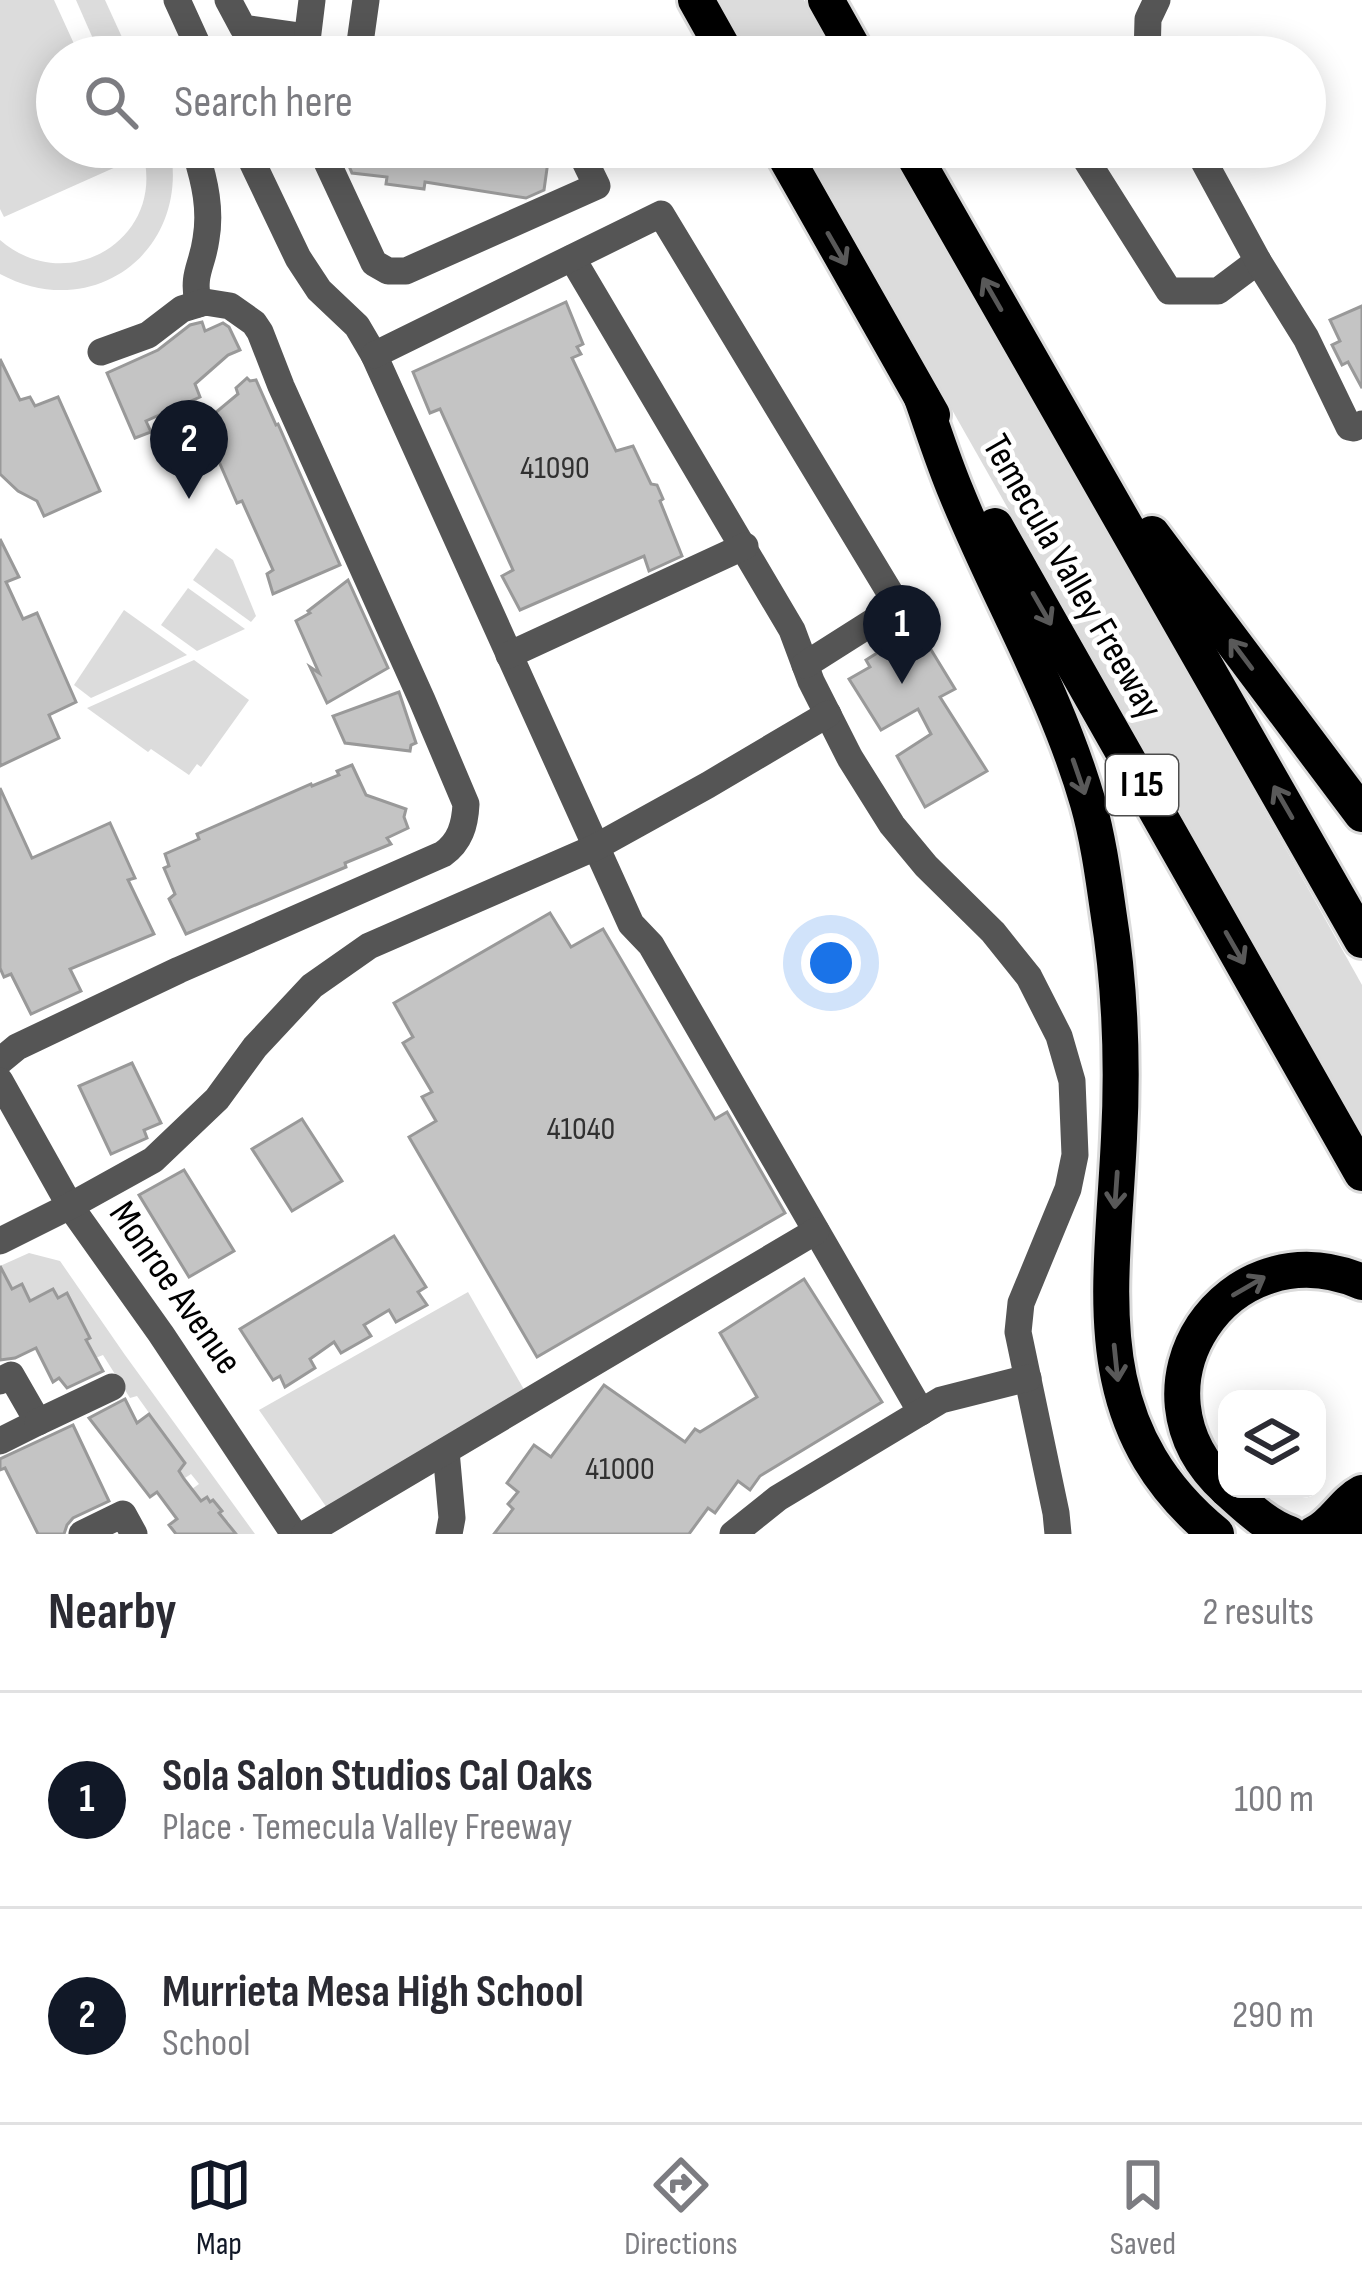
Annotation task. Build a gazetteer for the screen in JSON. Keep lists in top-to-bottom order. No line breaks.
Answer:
{"streets":{"highway":["Temecula Valley Freeway","I 15"],"street":["Monroe Avenue"]},"house_numbers":["41090","41040","41000"],"page":{"search":"Search here","pins":["2","1"],"heading":["Nearby","2 results"],"list":[{"mark":"1","name":"Sola Salon Studios Cal Oaks","note":"Place · Temecula Valley Freeway","value":"100 m"},{"mark":"2","name":"Murrieta Mesa High School","note":"School","value":"290 m"}],"nav":["Map","Directions","Saved"]}}
